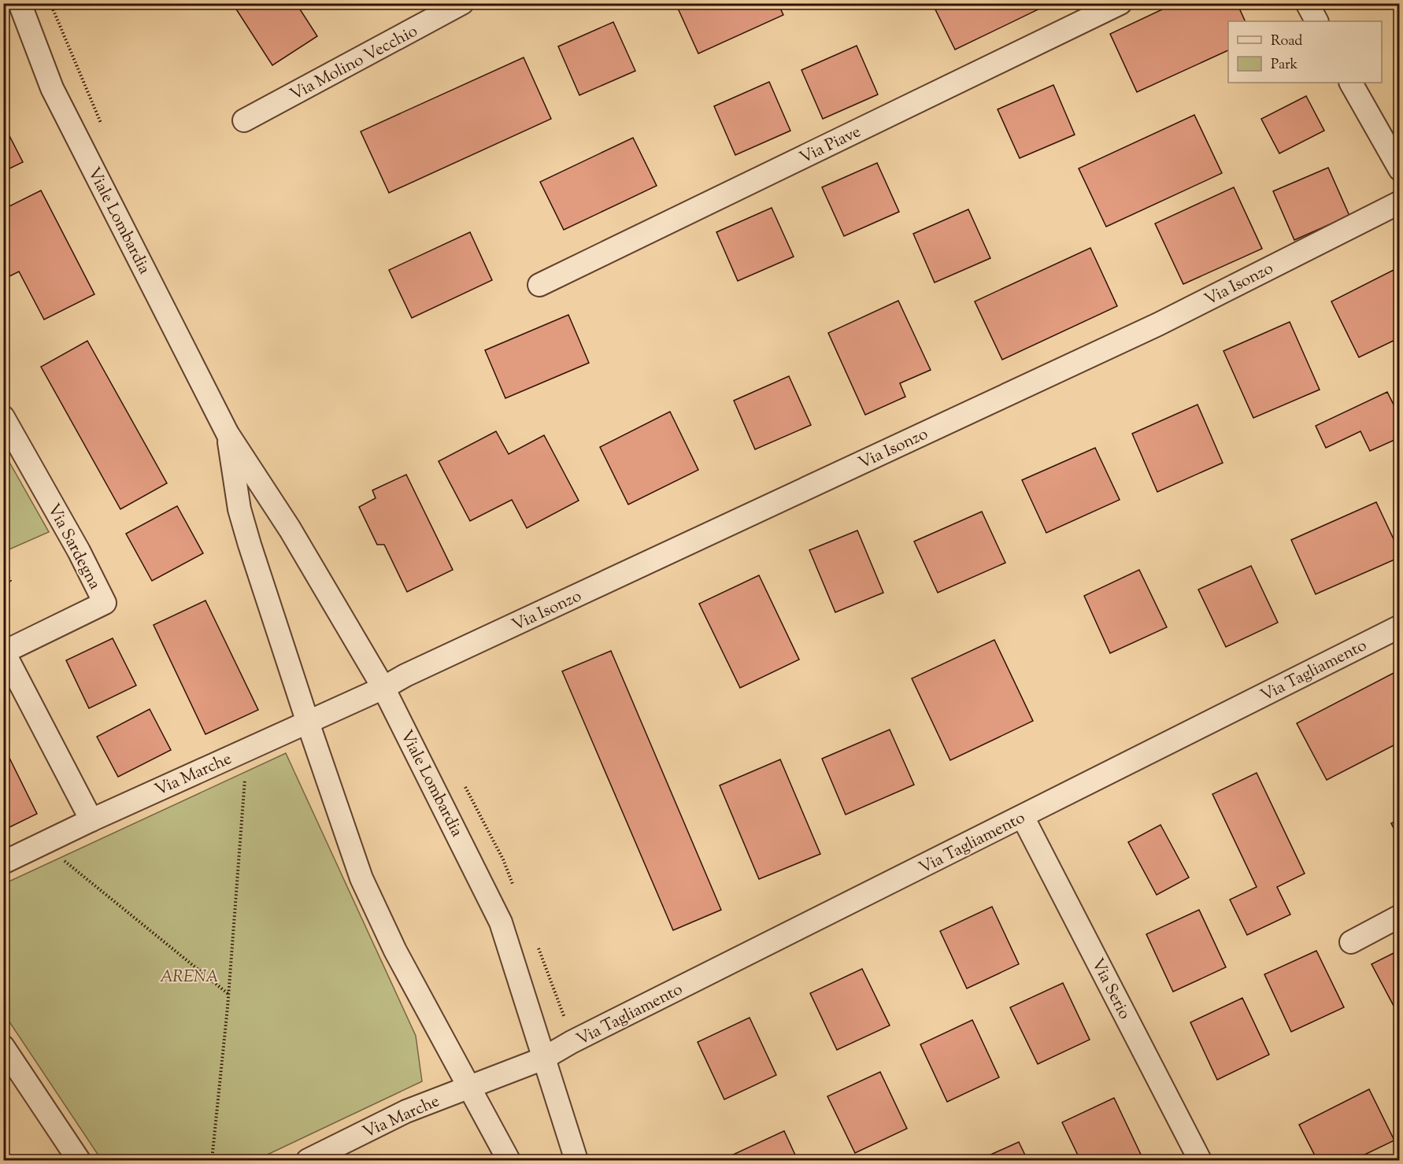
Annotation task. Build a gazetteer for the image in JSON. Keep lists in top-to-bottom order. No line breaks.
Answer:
{"streets":{"street":["Via Molino Vecchio","Via Piave","Viale Lombardia","Via Isonzo","Via Sardegna","Via Tagliamento","Via Marche","Via Serio"]},"crossings":[["Viale Lombardia","Via Isonzo"],["Viale Lombardia","Via Tagliamento"],["Viale Lombardia","Via Marche"],["Via Isonzo","Via Marche"],["Via Sardegna","Via Marche"],["Via Tagliamento","Via Marche"],["Via Tagliamento","Via Serio"]],"parks":["ARENA"],"legend":["Road","Park"]}
